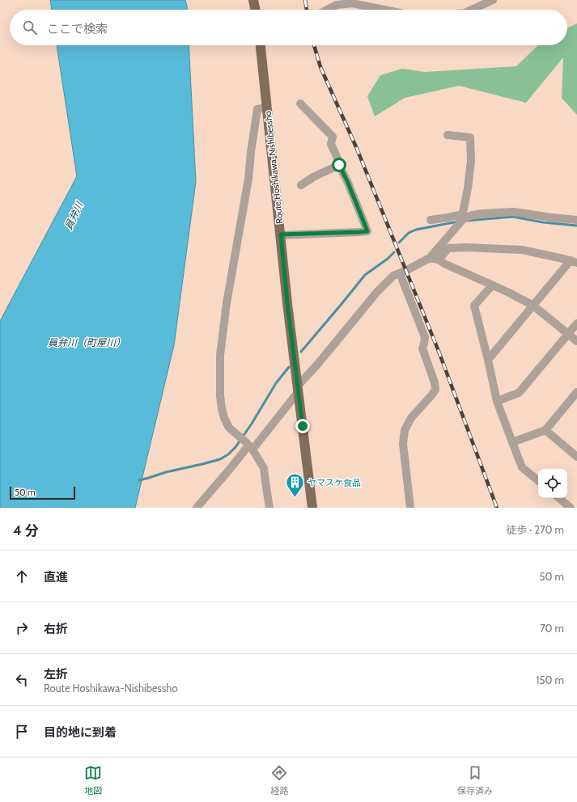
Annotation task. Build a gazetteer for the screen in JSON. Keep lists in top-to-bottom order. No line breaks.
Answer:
{"streets":{"main road":["Route Hoshikawa-Nishibessho"]},"water":["員弁川","員弁川（町屋川）"],"places":{"building":["ヤマスケ食品"]},"scale_bar":"50 m","page":{"search":"ここで検索","scale":"50 m","heading":["4 分","徒歩 · 270 m"],"list":[["直進","50 m"],["右折","70 m"],["左折","Route Hoshikawa-Nishibessho","150 m"],"目的地に到着"],"nav":["地図","経路","保存済み"]}}
